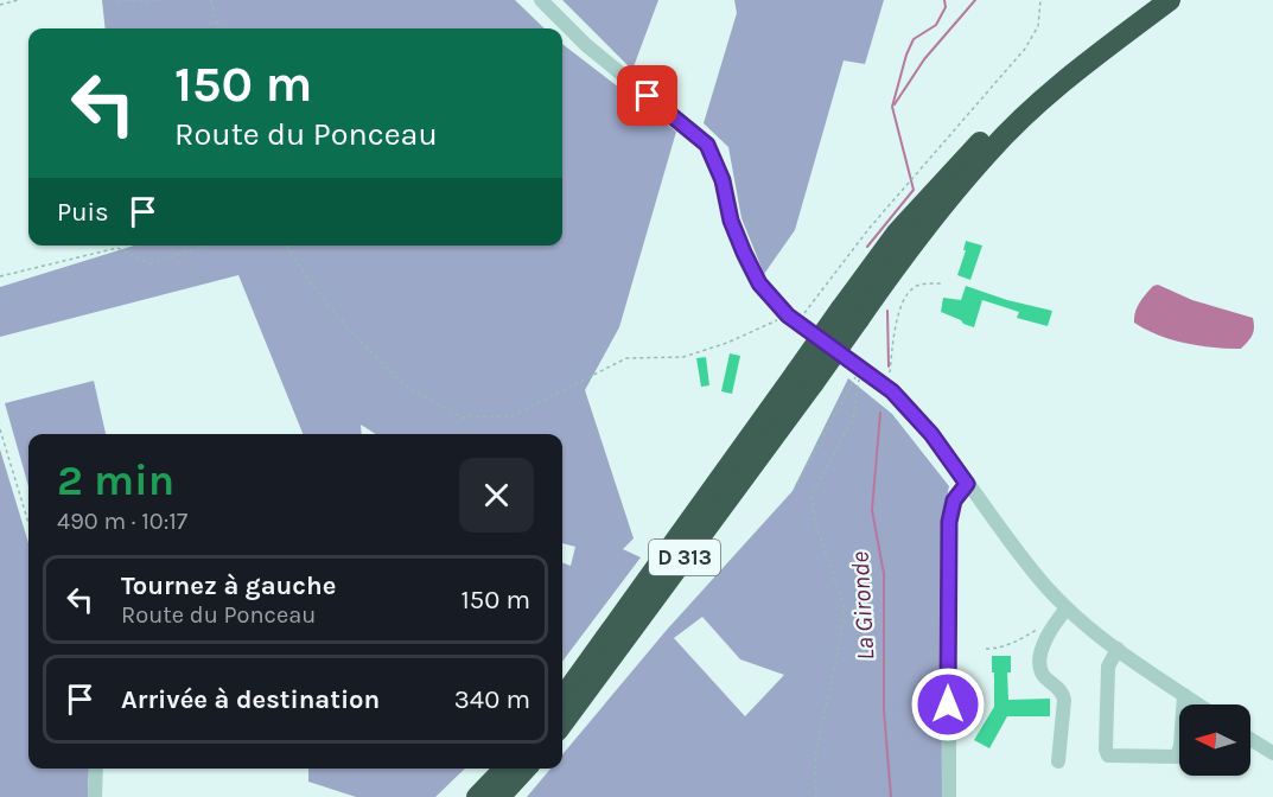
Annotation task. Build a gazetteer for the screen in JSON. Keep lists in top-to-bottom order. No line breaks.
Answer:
{"streets":{"highway":["D 313"]},"water":["La Gironde"],"north":"left","page":{"turn":["150 m","Route du Ponceau"],"then":"Puis","heading":["2 min","490 m · 10:17"],"list":[{"name":"Tournez à gauche","note":"Route du Ponceau","value":"150 m"},{"name":"Arrivée à destination","value":"340 m"}]}}
